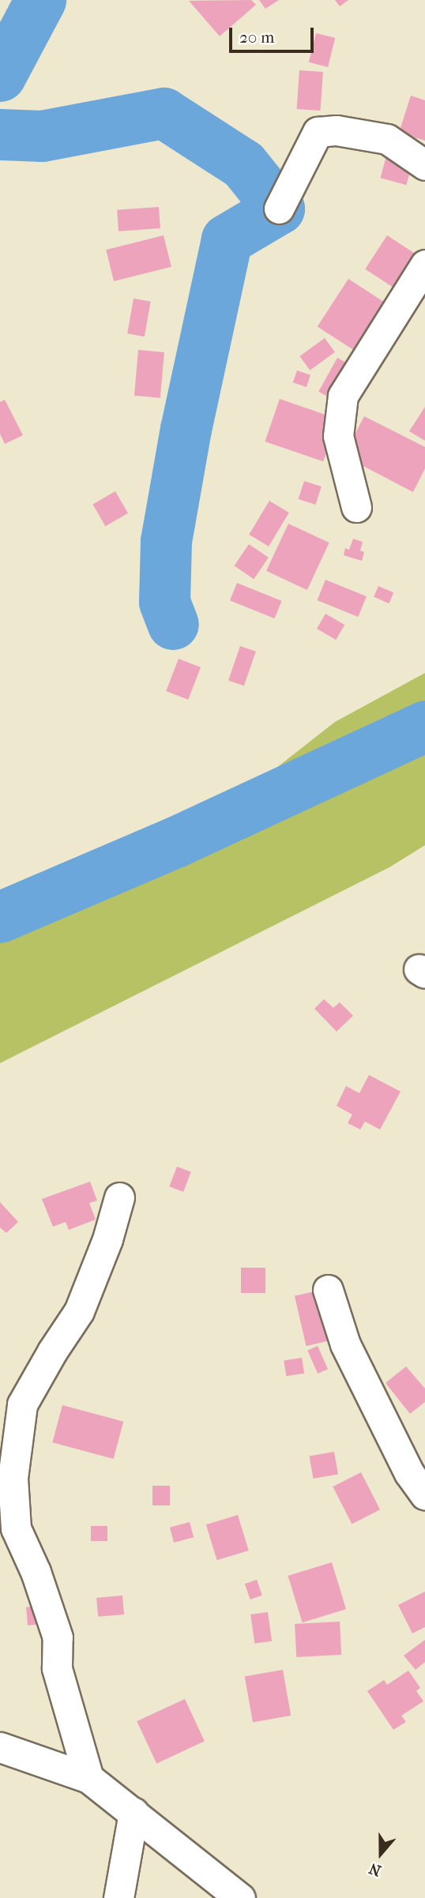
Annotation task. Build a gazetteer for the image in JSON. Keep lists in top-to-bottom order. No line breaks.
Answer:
{"scale_bar":"20 m","north":"bottom"}
